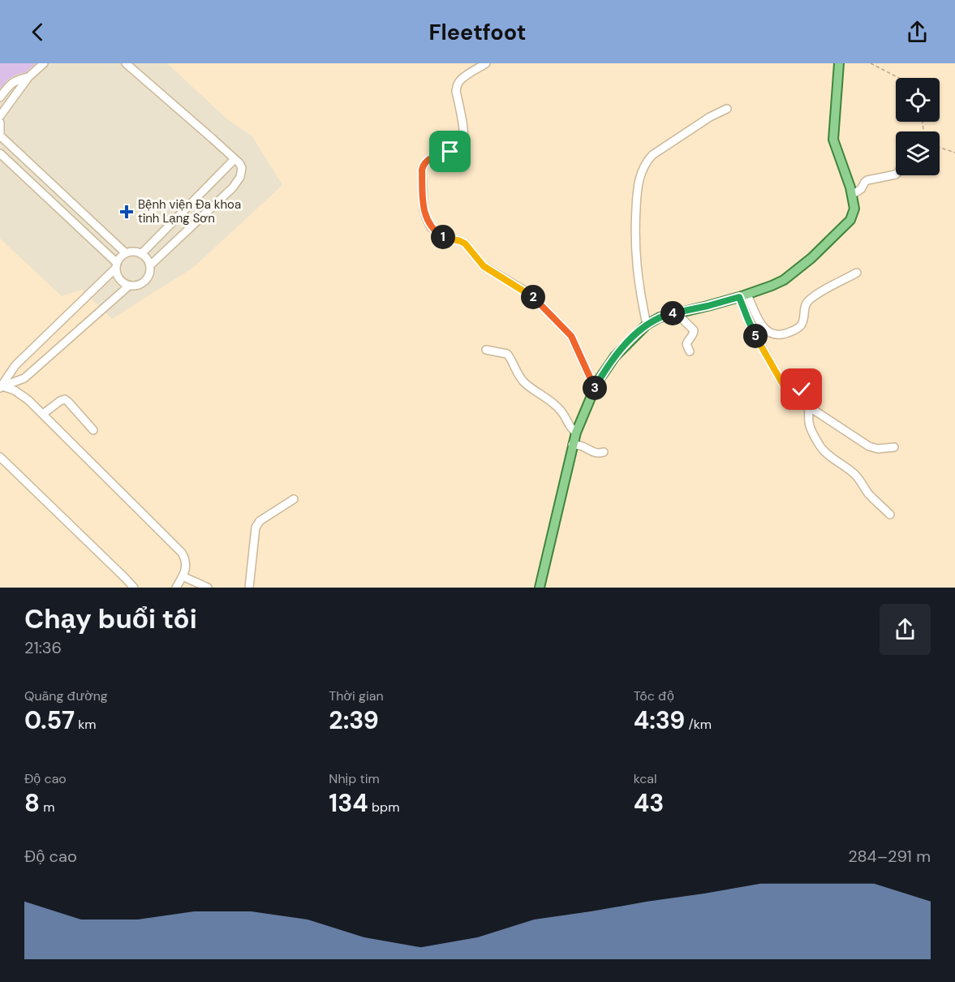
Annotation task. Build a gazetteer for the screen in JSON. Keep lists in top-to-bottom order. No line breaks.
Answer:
{"places":{"health":["Bệnh viện Đa khoa tỉnh Lạng Sơn"]},"page":{"header":"Fleetfoot","pins":["1","2","4","5","3"],"heading":["Chạy buổi tối","21:36"],"stats":[["Quãng đường","0.57 km"],["Thời gian","2:39"],["Tốc độ","4:39 /km"],["Độ cao","8 m"],["Nhịp tim","134 bpm"],["kcal","43"]],"chart":["Độ cao","284–291 m"]}}
